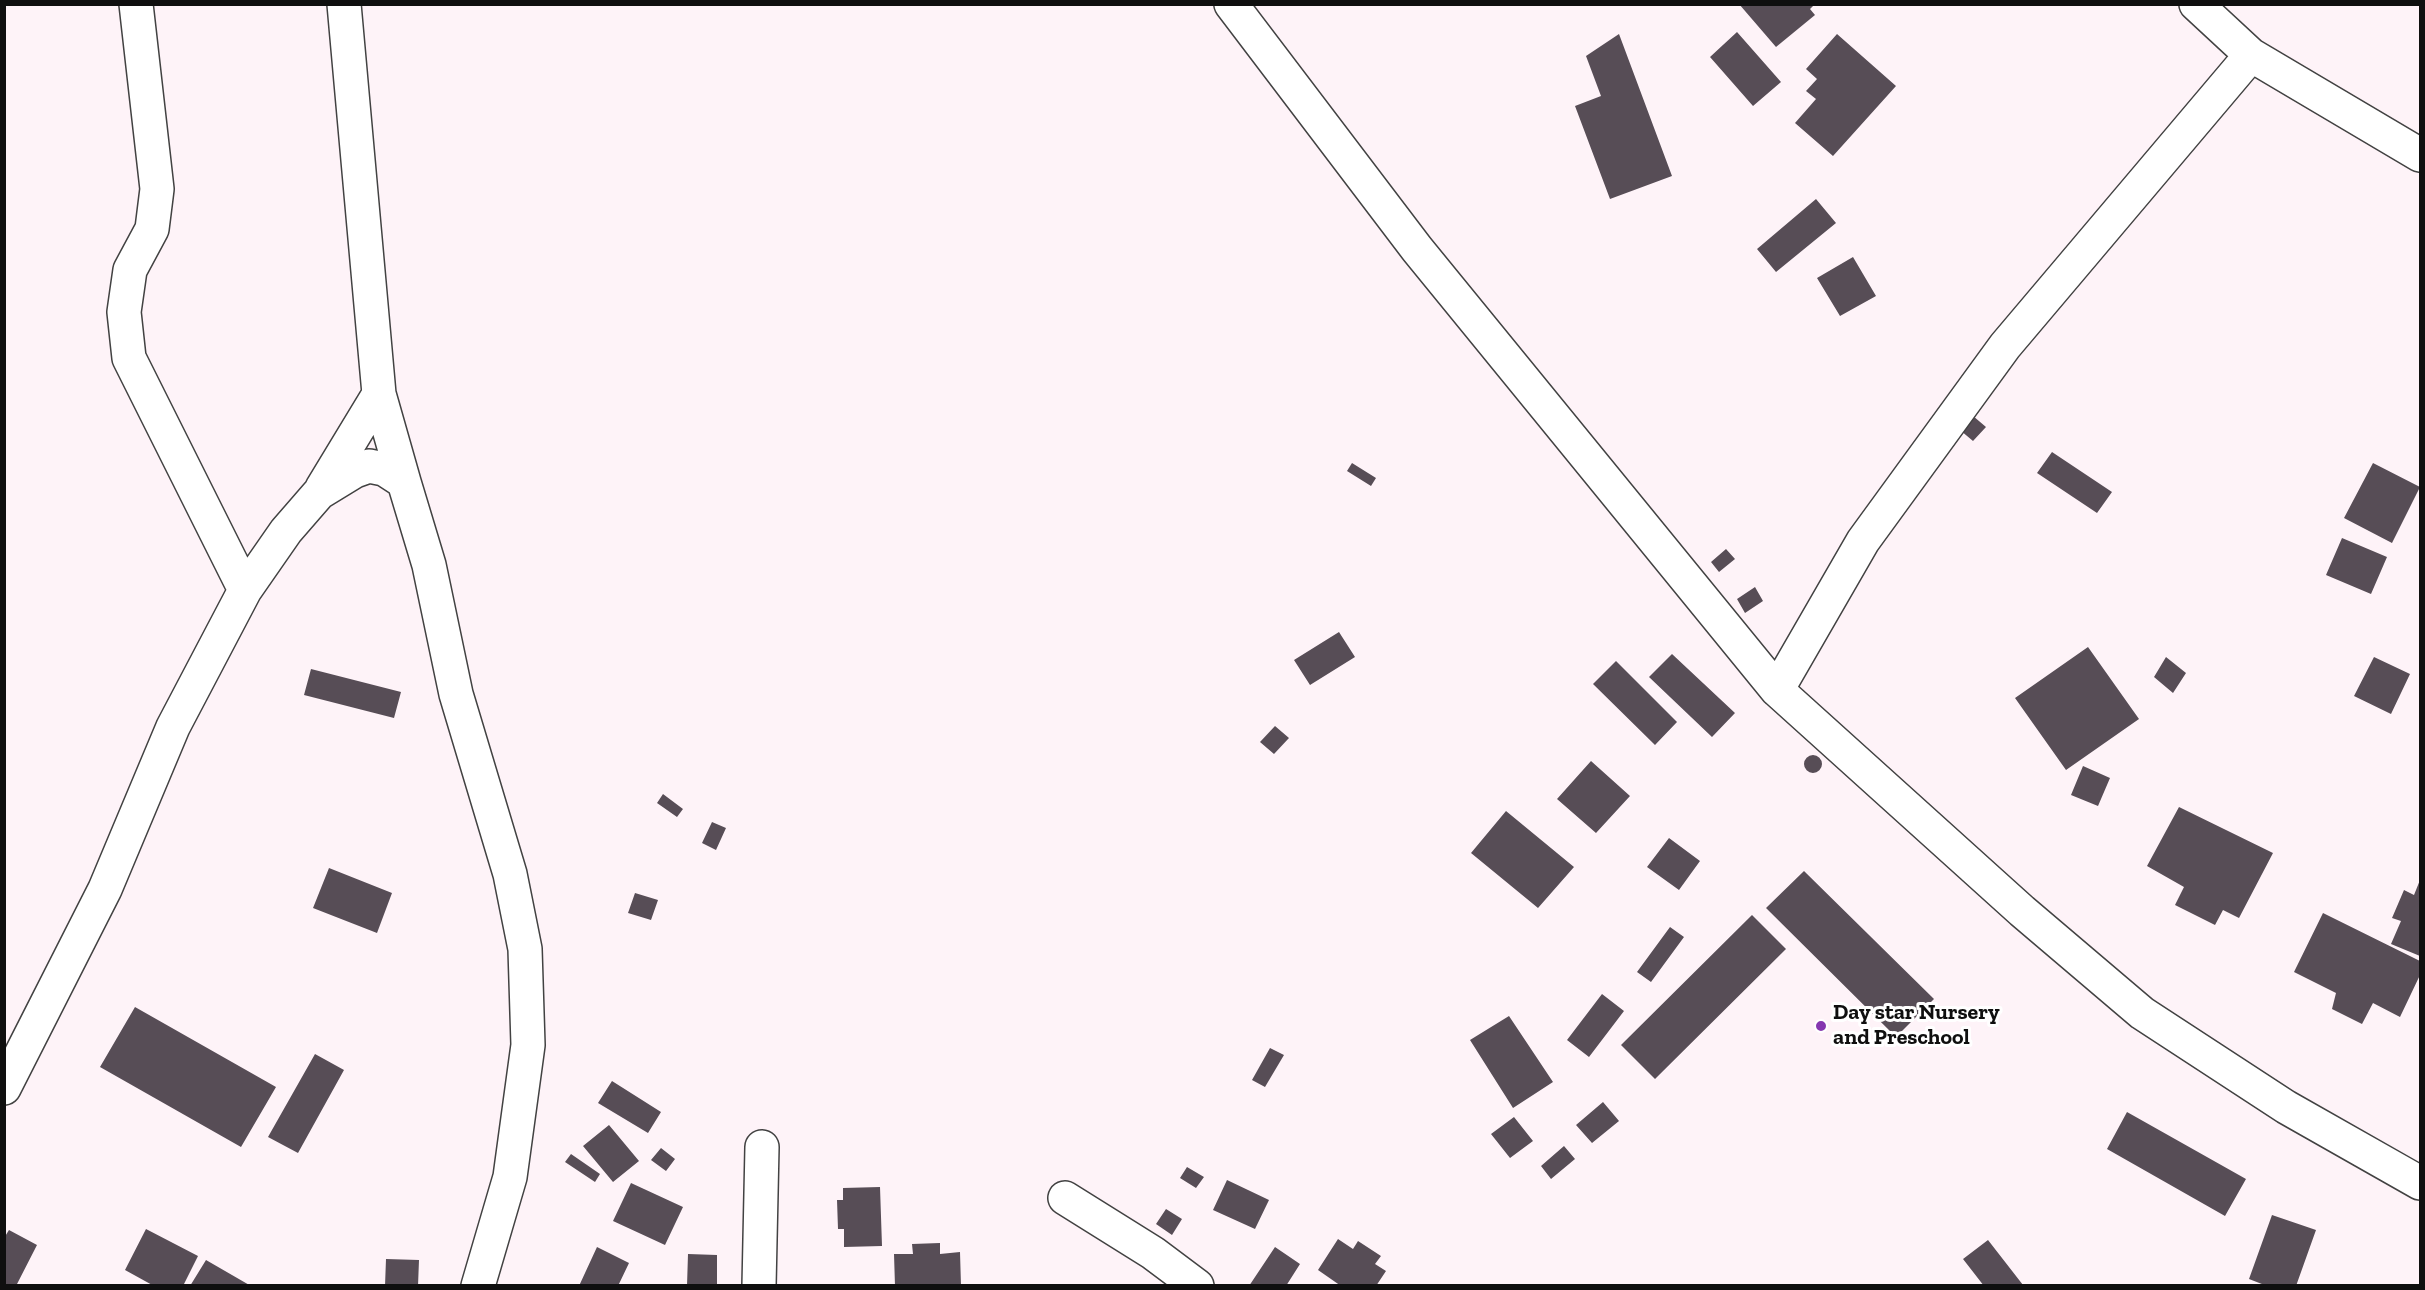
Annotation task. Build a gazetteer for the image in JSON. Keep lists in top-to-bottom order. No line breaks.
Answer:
{"places":["Day star Nursery and Preschool"]}
